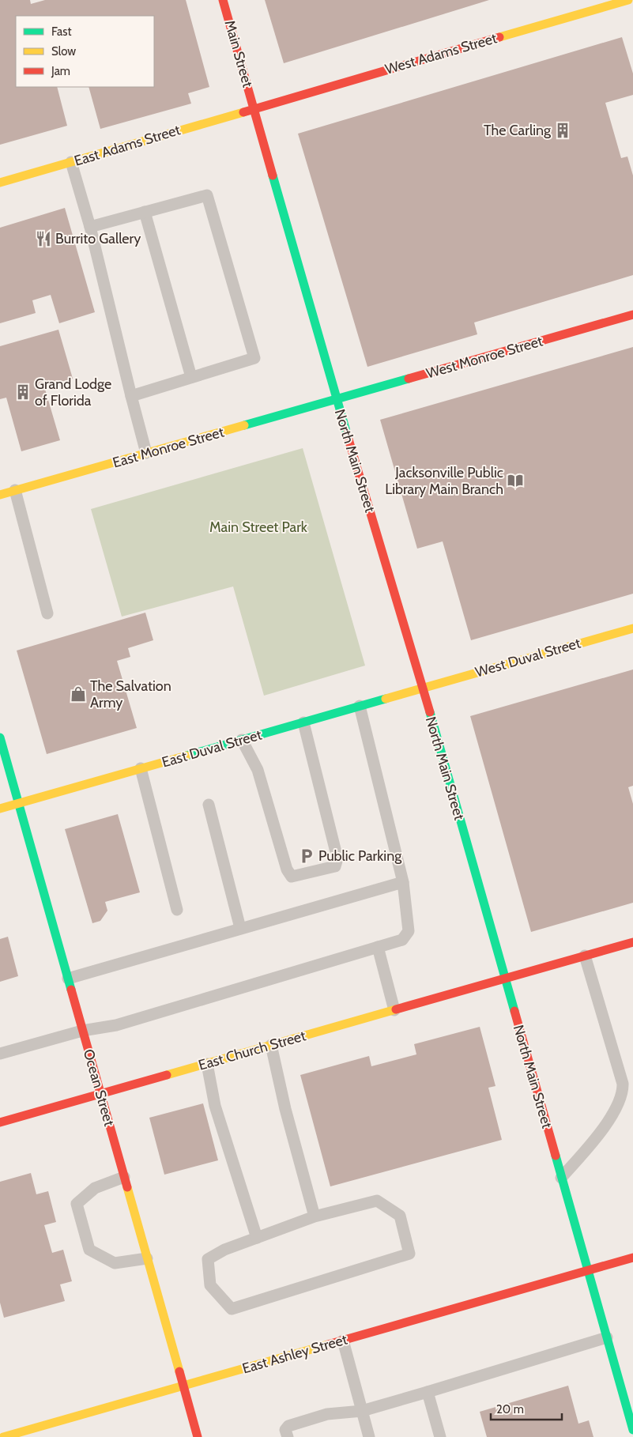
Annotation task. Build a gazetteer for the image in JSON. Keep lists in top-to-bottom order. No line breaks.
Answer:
{"streets":{"main road":["Main Street","West Adams Street","East Adams Street","West Monroe Street","East Monroe Street","North Main Street","West Duval Street","East Duval Street","East Church Street","Ocean Street","East Ashley Street"]},"crossings":[["Main Street","West Adams Street"],["Main Street","East Adams Street"],["Main Street","North Main Street"],["West Adams Street","East Adams Street"],["West Adams Street","North Main Street"],["East Adams Street","North Main Street"],["West Monroe Street","East Monroe Street"],["West Monroe Street","North Main Street"],["East Monroe Street","North Main Street"],["North Main Street","West Duval Street"],["North Main Street","East Duval Street"],["North Main Street","East Church Street"],["North Main Street","East Ashley Street"],["West Duval Street","East Duval Street"],["East Duval Street","Ocean Street"],["East Church Street","Ocean Street"],["Ocean Street","East Ashley Street"]],"parks":["Main Street Park"],"places":{"building":["The Carling","Grand Lodge of Florida"],"restaurant":["Burrito Gallery"],"library":["Jacksonville Public Library Main Branch"],"shop":["The Salvation Army"],"parking":["Public Parking"]},"legend":["Fast","Slow","Jam"],"scale_bar":"20 m"}
